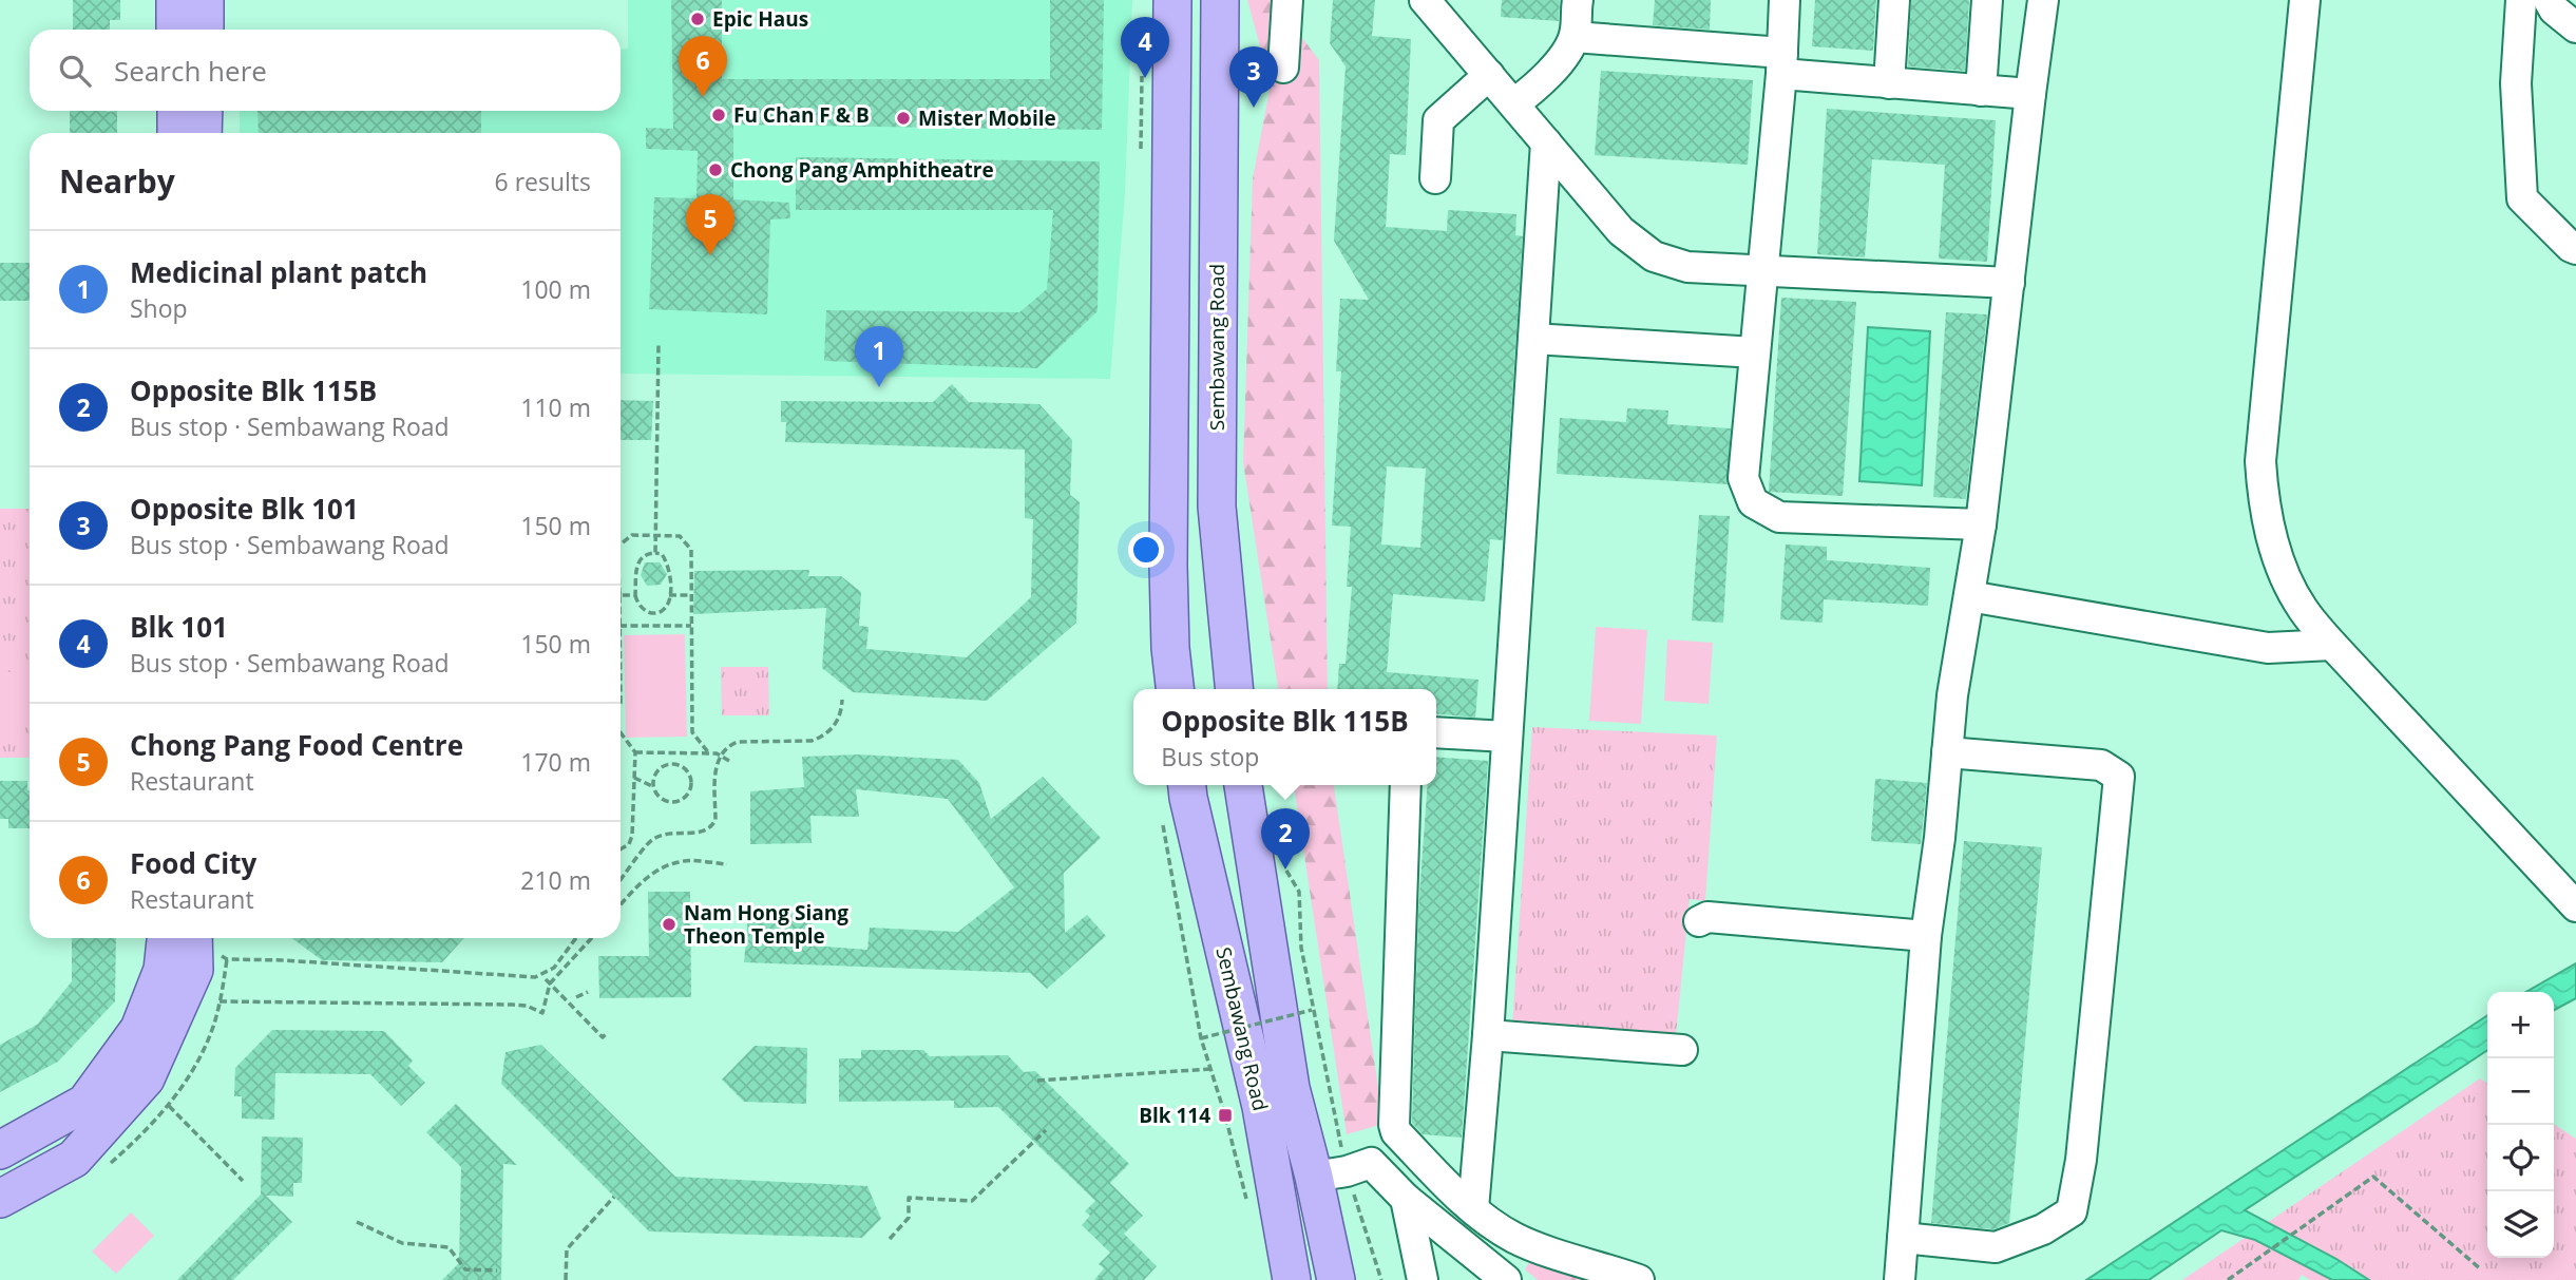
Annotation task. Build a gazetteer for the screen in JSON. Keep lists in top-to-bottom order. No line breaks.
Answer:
{"streets":{"main road":["Sembawang Road"]},"places":{"other":["Epic Haus","Fu Chan F & B","Mister Mobile","Chong Pang Amphitheatre","Nam Hong Siang Theon Temple"],"transit":["Blk 114"]},"page":{"pins":["4","6","3","5","1","2"],"search":"Search here","heading":["Nearby","6 results"],"list":[{"mark":"1","name":"Medicinal plant patch","note":"Shop","value":"100 m"},{"mark":"2","name":"Opposite Blk 115B","note":"Bus stop · Sembawang Road","value":"110 m"},{"mark":"3","name":"Opposite Blk 101","note":"Bus stop · Sembawang Road","value":"150 m"},{"mark":"4","name":"Blk 101","note":"Bus stop · Sembawang Road","value":"150 m"},{"mark":"5","name":"Chong Pang Food Centre","note":"Restaurant","value":"170 m"},{"mark":"6","name":"Food City","note":"Restaurant","value":"210 m"}],"popup":["Opposite Blk 115B","Bus stop"],"map_buttons":["+","−"]}}
